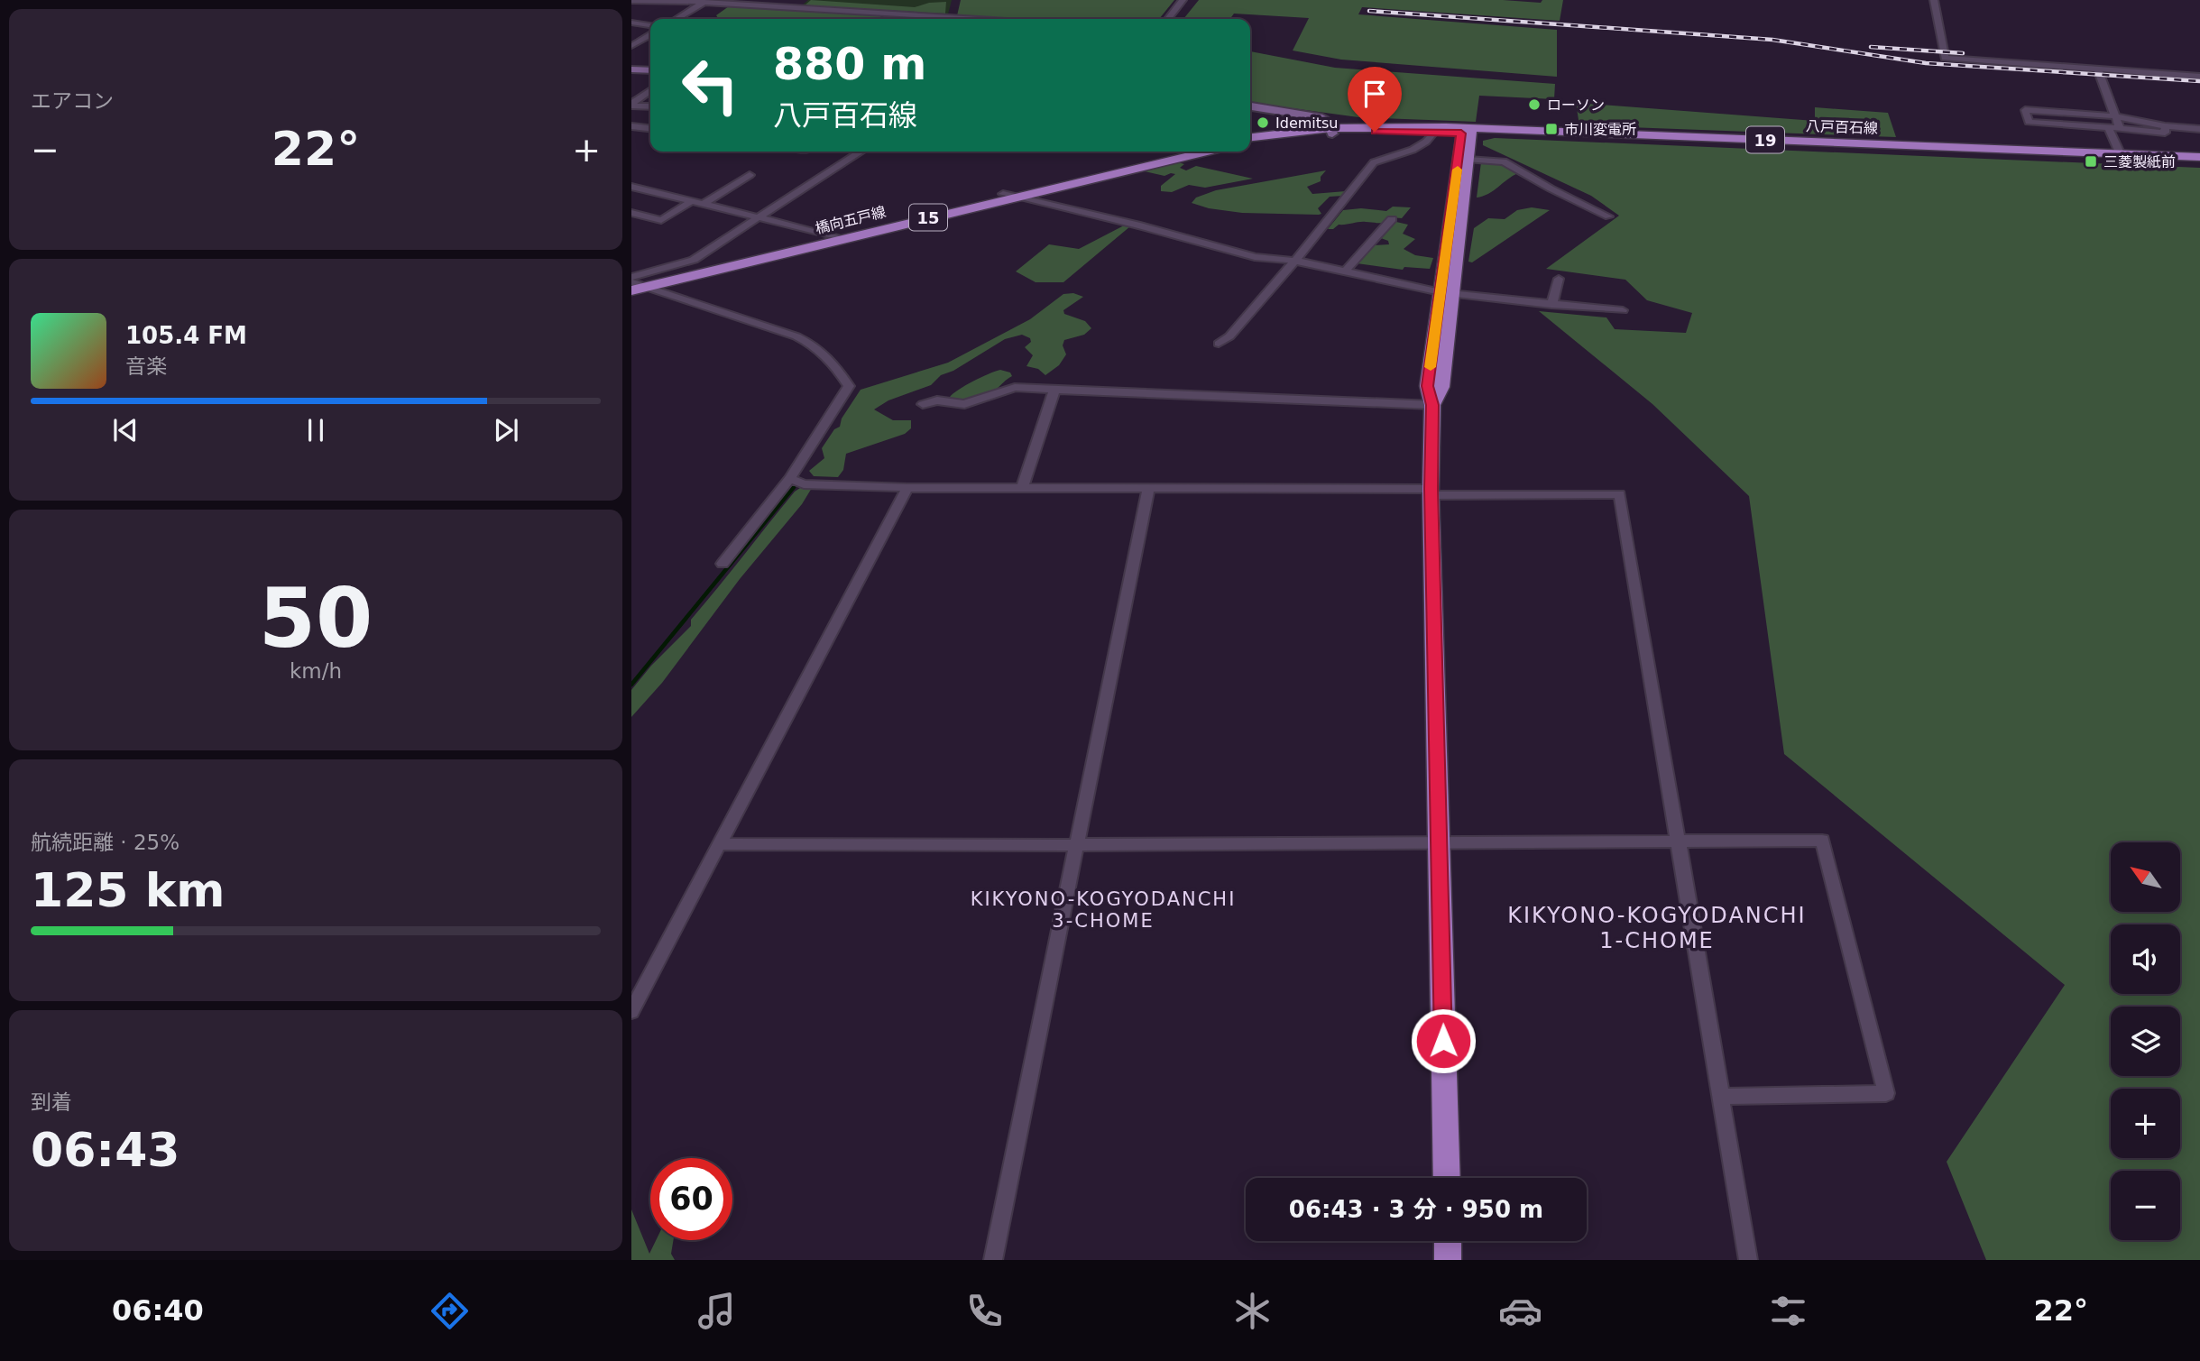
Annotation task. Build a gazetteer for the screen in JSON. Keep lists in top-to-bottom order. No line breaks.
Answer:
{"streets":{"main road":["八戸百石線","19","15","橋向五戸線"]},"districts":["KIKYONO-KOGYODANCHI 3-CHOME","KIKYONO-KOGYODANCHI 1-CHOME"],"places":{"other":["ローソン","Idemitsu"],"transit":["市川変電所","三菱製紙前"]},"north":"top left","page":{"tile":["エアコン",["50","km/h"],["航続距離 · 25%","125 km"],["到着","06:43"]],"turn":["880 m","八戸百石線"],"heat":["−","22°","+"],"song":["105.4 FM","音楽"],"map_buttons":["+","−"],"limit":"60","trip":"06:43 · 3 分 · 950 m","tabs":["06:40","22°"]}}
